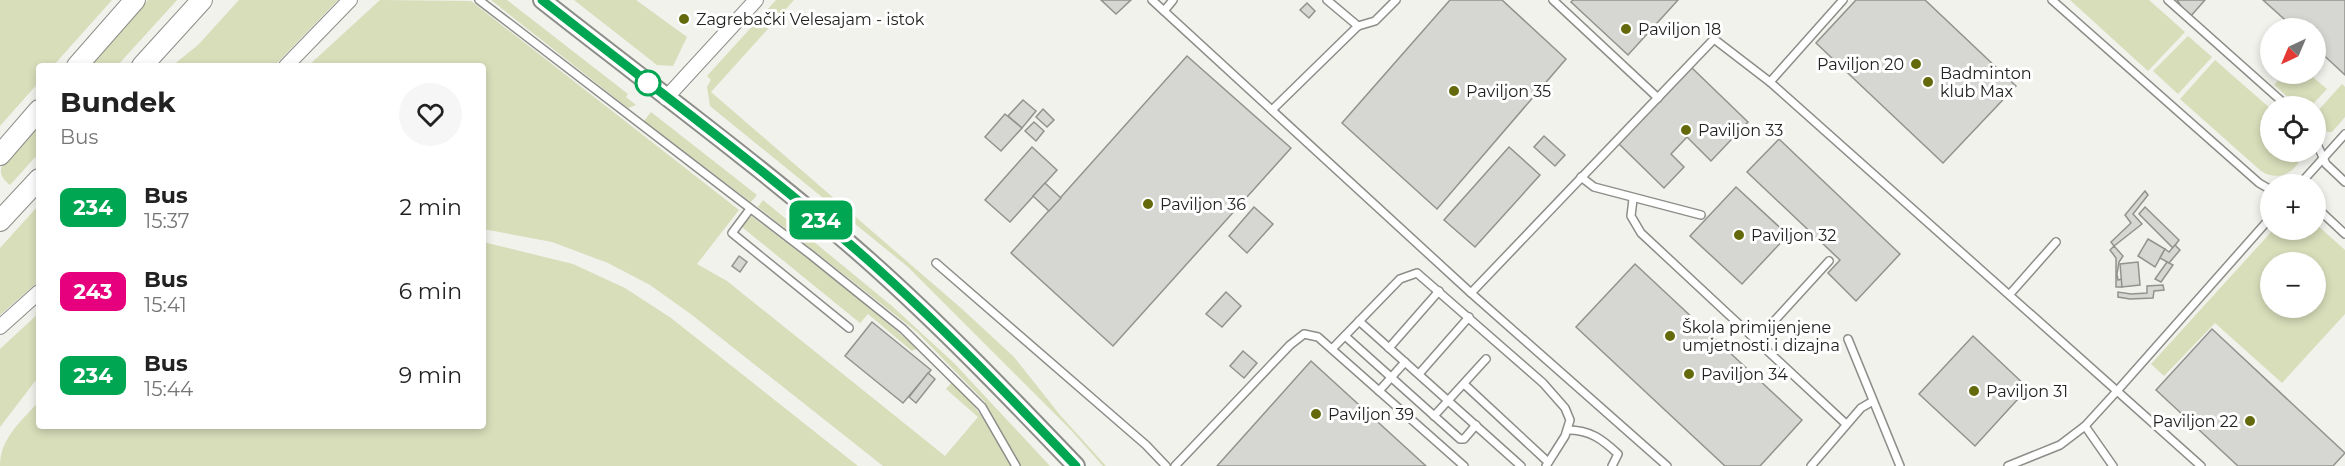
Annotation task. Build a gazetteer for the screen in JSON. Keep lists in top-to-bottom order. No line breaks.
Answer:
{"places":["Zagrebački Velesajam - istok","Paviljon 18","Paviljon 20","Badminton klub Max","Paviljon 35","Paviljon 33","Paviljon 36","Paviljon 32","Škola primijenjene umjetnosti i dizajna","Paviljon 34","Paviljon 31","Paviljon 39","Paviljon 22"],"lines":["bus line 234"],"north":"bottom left","page":{"on_map":"234","map_buttons":["+","−"],"heading":["Bundek","Bus"],"list":[{"mark":"234","name":"Bus","note":"15:37","value":"2 min"},{"mark":"243","name":"Bus","note":"15:41","value":"6 min"},{"mark":"234","name":"Bus","note":"15:44","value":"9 min"}]}}
